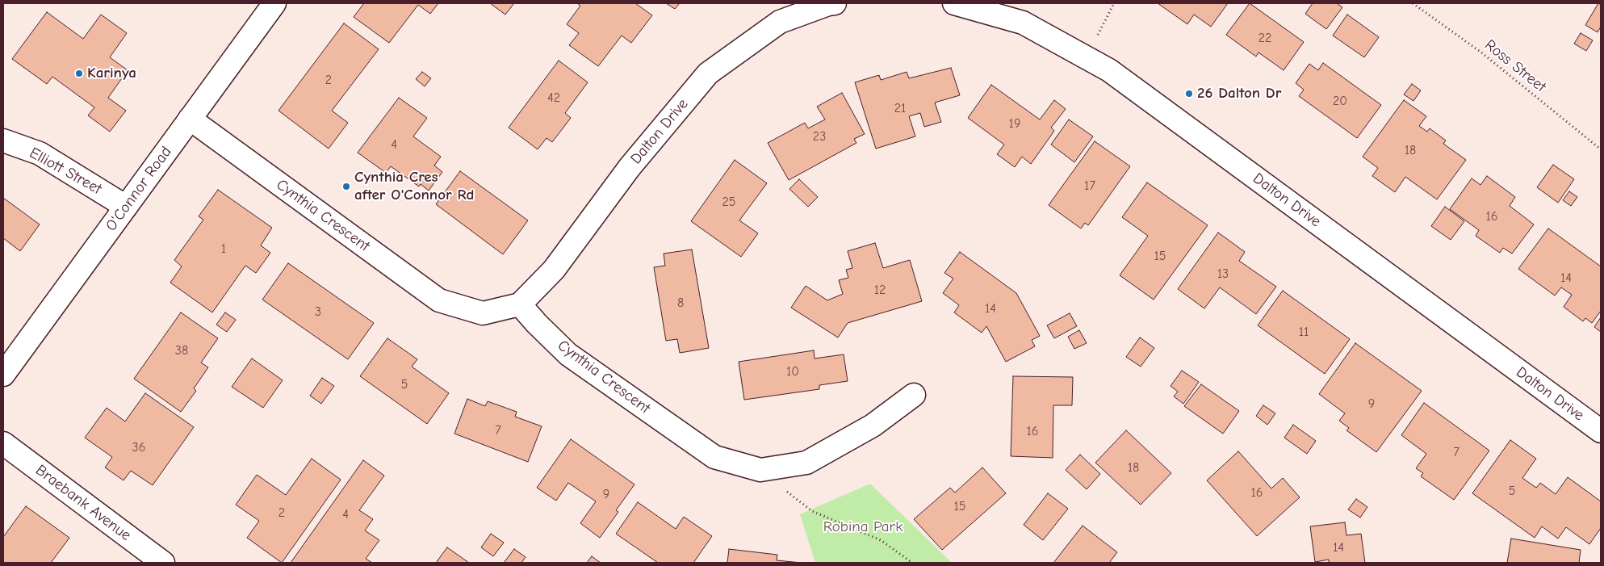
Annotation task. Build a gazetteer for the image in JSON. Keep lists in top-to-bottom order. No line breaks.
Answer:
{"streets":{"street":["Dalton Drive","Elliott Street","O'Connor Road","Cynthia Crescent","Braebank Avenue"],"path":["Ross Street"]},"crossings":[["Dalton Drive","Cynthia Crescent"],["Elliott Street","O'Connor Road"],["O'Connor Road","Cynthia Crescent"]],"parks":["Robina Park"],"places":["Karinya","26 Dalton Dr","Cynthia Cres after O'Connor Rd"],"house_numbers":["22","2","42","20","21","19","23","4","18","17","25","16","1","15","13","14","12","8","14","3","11","38","10","5","9","7","16","36","7","18","5","16","9","15","2","4","14"]}
